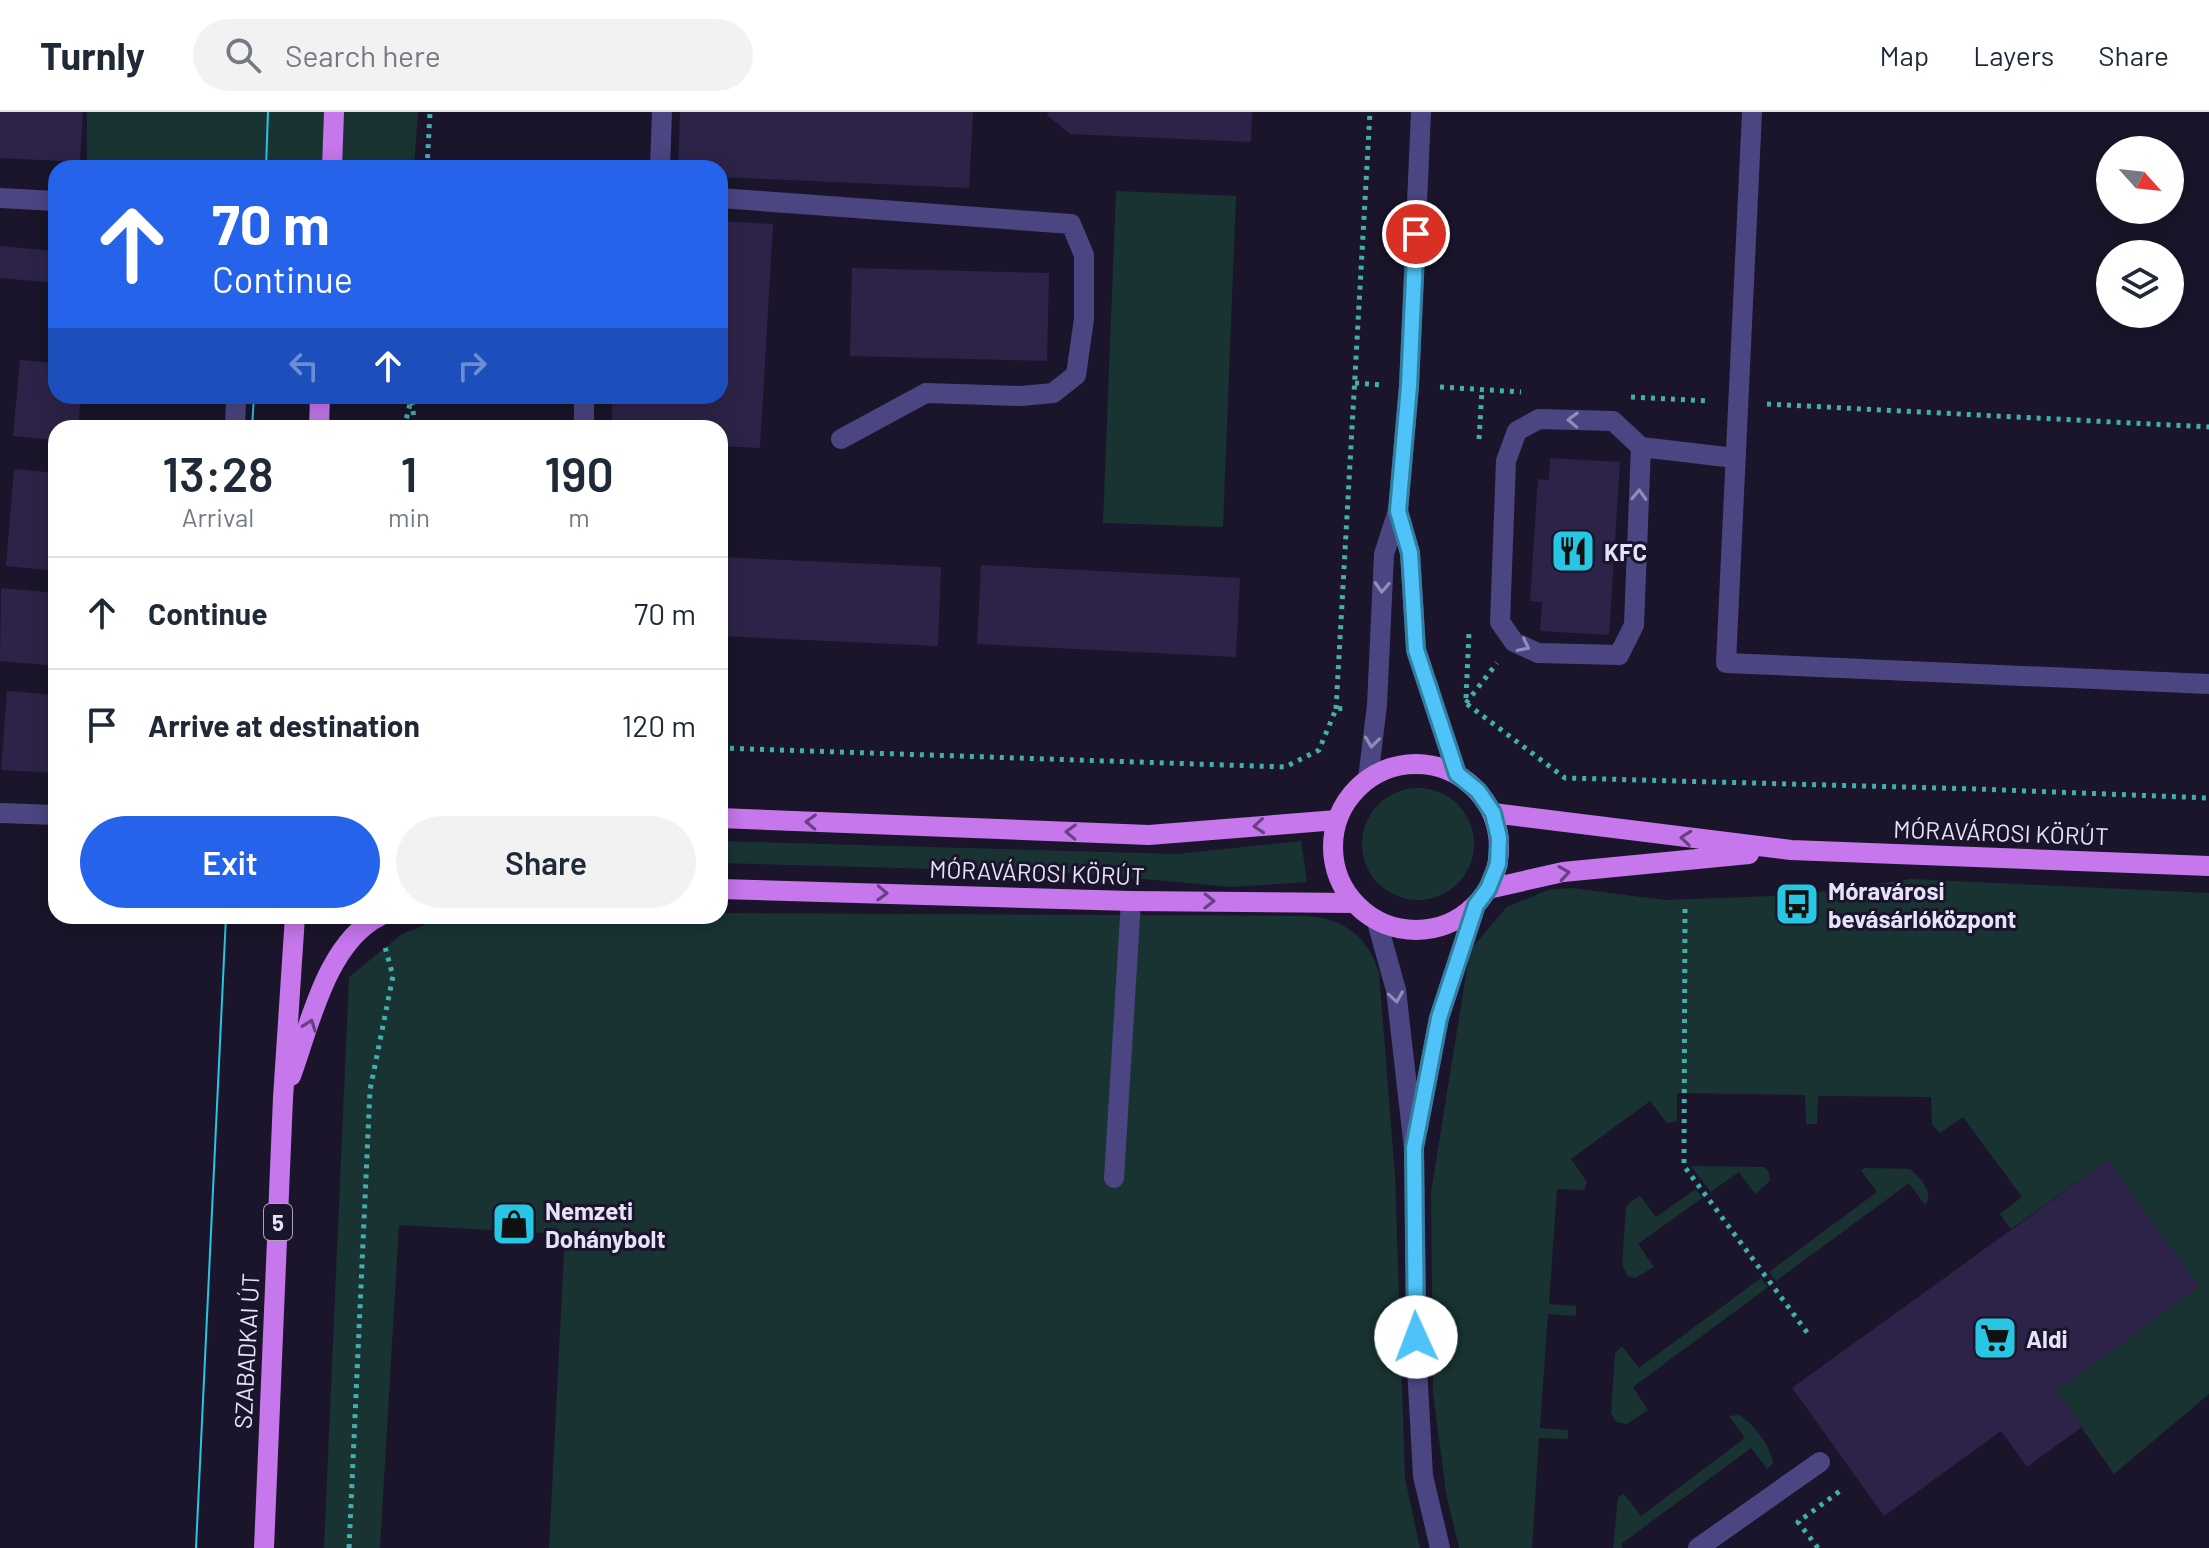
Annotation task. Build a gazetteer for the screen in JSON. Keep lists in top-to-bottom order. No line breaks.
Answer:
{"streets":{"main road":["MÓRAVÁROSI KÖRÚT","5","SZABADKAI ÚT"]},"places":{"restaurant":["KFC"],"bus stop":["Móravárosi bevásárlóközpont"],"shop":["Nemzeti Dohánybolt"],"supermarket":["Aldi"]},"north":"bottom right","page":{"header":"Turnly","search":"Search here","nav":["Map","Layers","Share"],"turn":["70 m","Continue"],"eta":["13:28","Arrival","1","min","190","m"],"list":[{"name":"Continue","value":"70 m"},{"name":"Arrive at destination","value":"120 m"}],"buttons":["Exit","Share"]}}
